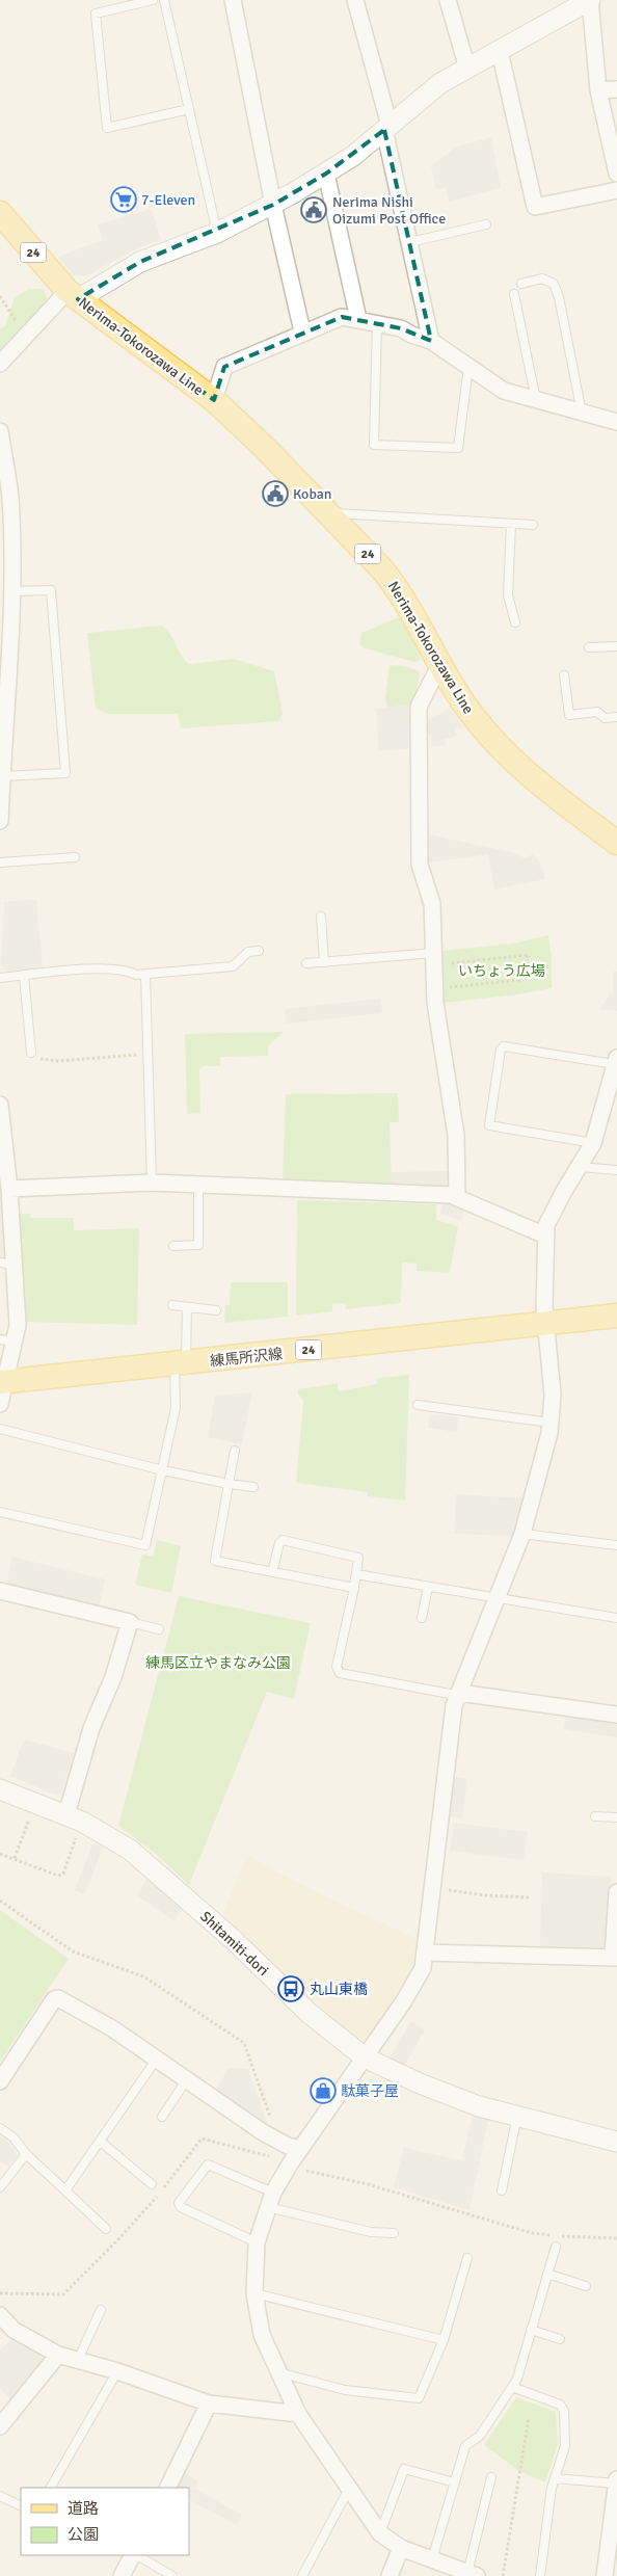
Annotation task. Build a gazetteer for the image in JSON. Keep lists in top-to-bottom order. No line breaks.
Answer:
{"streets":{"main road":["24","Nerima-Tokorozawa Line","練馬所沢線"],"street":["Shitamiti-dori"]},"parks":["いちょう広場","練馬区立やまなみ公園"],"places":{"supermarket":["7-Eleven"],"public building":["Nerima Nishi Oizumi Post Office","Koban"],"bus stop":["丸山東橋"],"shop":["駄菓子屋"]},"legend":["道路","公園"]}
